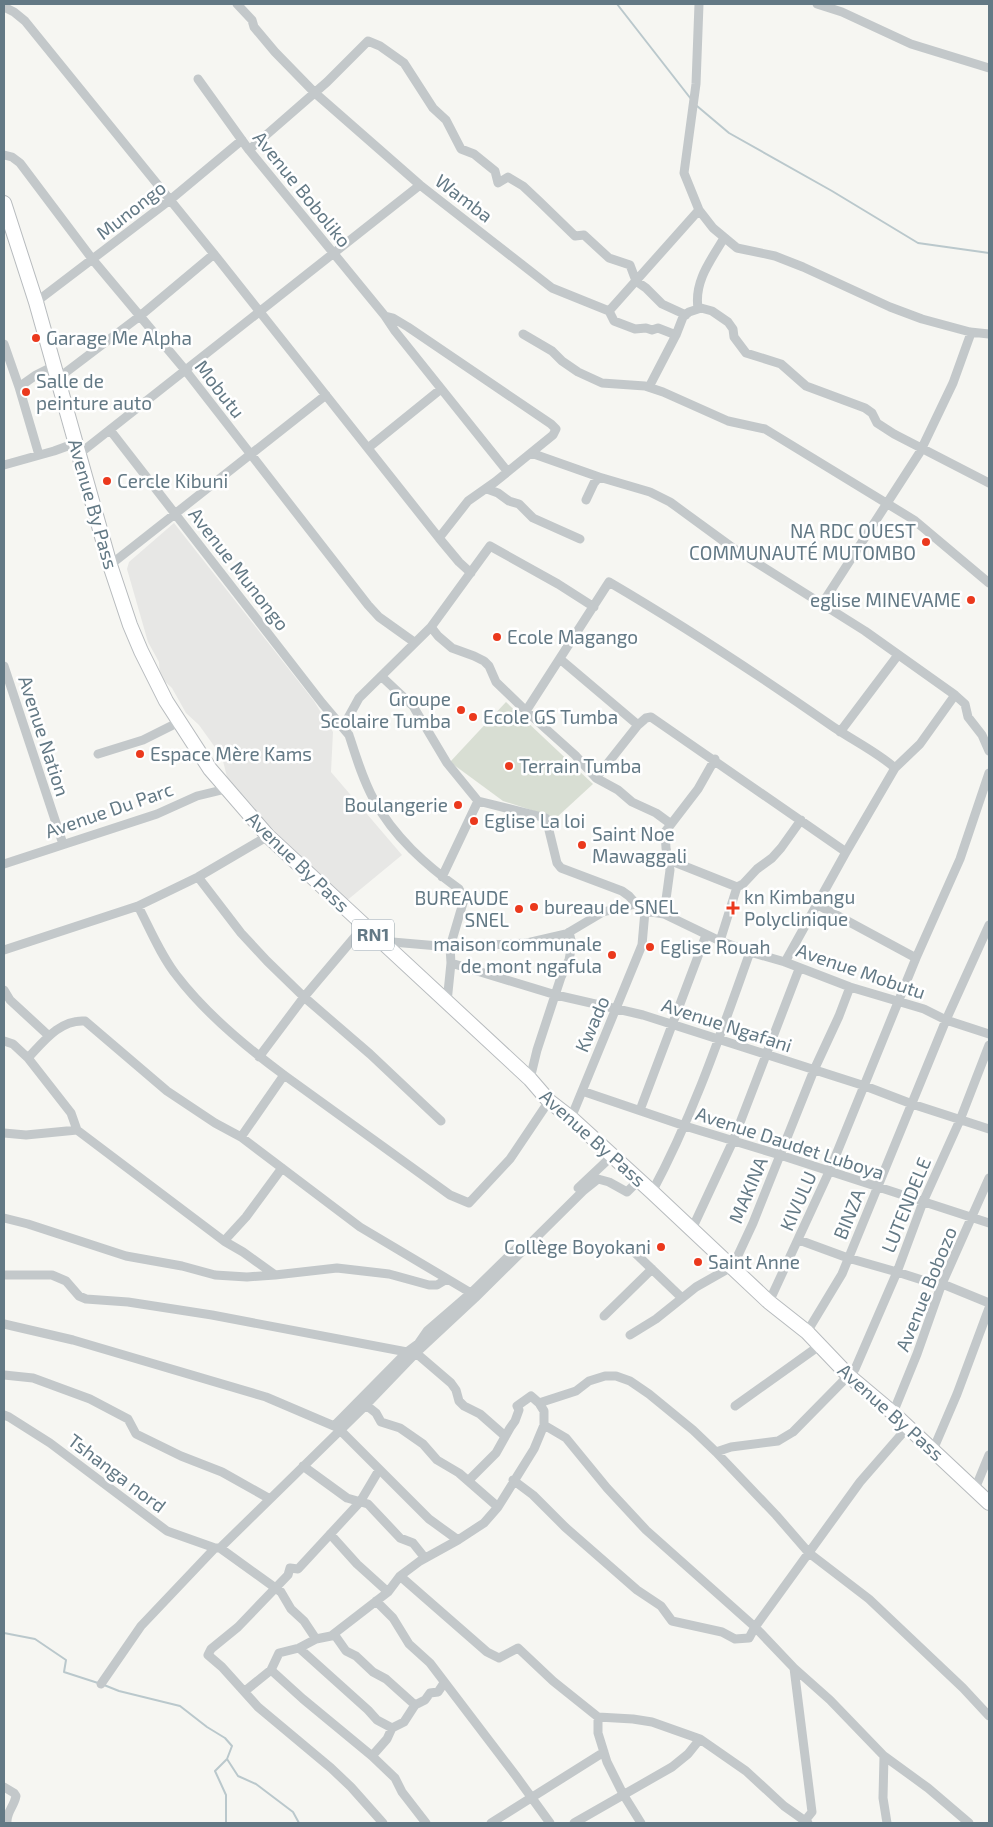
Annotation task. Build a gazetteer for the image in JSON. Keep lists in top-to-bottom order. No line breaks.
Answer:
{"streets":{"highway":["Avenue By Pass","RN1"],"street":["Avenue Boboliko","Wamba","Munongo","Mobutu","Avenue Munongo","Avenue Nation","Avenue Du Parc","Avenue Mobutu","Kwado","Avenue Ngafani","Avenue Daudet Luboya","MAKINA","KIVULU","LUTENDELE","BINZA","Avenue Bobozo","Tshanga nord"]},"crossings":[["Avenue Boboliko","Munongo"],["Munongo","Mobutu"],["Munongo","Avenue By Pass"],["Avenue By Pass","Avenue Du Parc"],["Avenue By Pass","Kwado"],["Avenue By Pass","MAKINA"],["Avenue By Pass","KIVULU"],["Avenue By Pass","LUTENDELE"],["Avenue By Pass","BINZA"],["Avenue By Pass","Avenue Bobozo"],["Avenue Nation","Avenue Du Parc"],["Avenue Mobutu","Kwado"],["Avenue Mobutu","MAKINA"],["Avenue Mobutu","KIVULU"],["Avenue Mobutu","BINZA"],["Kwado","Avenue Ngafani"],["Kwado","Avenue Daudet Luboya"],["Avenue Ngafani","MAKINA"],["Avenue Ngafani","KIVULU"],["Avenue Ngafani","LUTENDELE"],["Avenue Ngafani","BINZA"],["Avenue Daudet Luboya","MAKINA"],["Avenue Daudet Luboya","KIVULU"],["Avenue Daudet Luboya","LUTENDELE"],["Avenue Daudet Luboya","BINZA"],["Avenue Daudet Luboya","Avenue Bobozo"]],"places":{"other":["Garage Me Alpha","Salle de peinture auto","Cercle Kibuni","NA RDC OUEST COMMUNAUTÉ MUTOMBO","eglise MINEVAME","Ecole Magango","Groupe Scolaire Tumba","Ecole GS Tumba","Espace Mère Kams","Terrain Tumba","Boulangerie","Eglise La loi","Saint Noe Mawaggali","bureau de SNEL","BUREAUDE SNEL","Eglise Rouah","maison communale de mont ngafula","Collège Boyokani","Saint Anne"],"health":["kn Kimbangu Polyclinique"]}}
